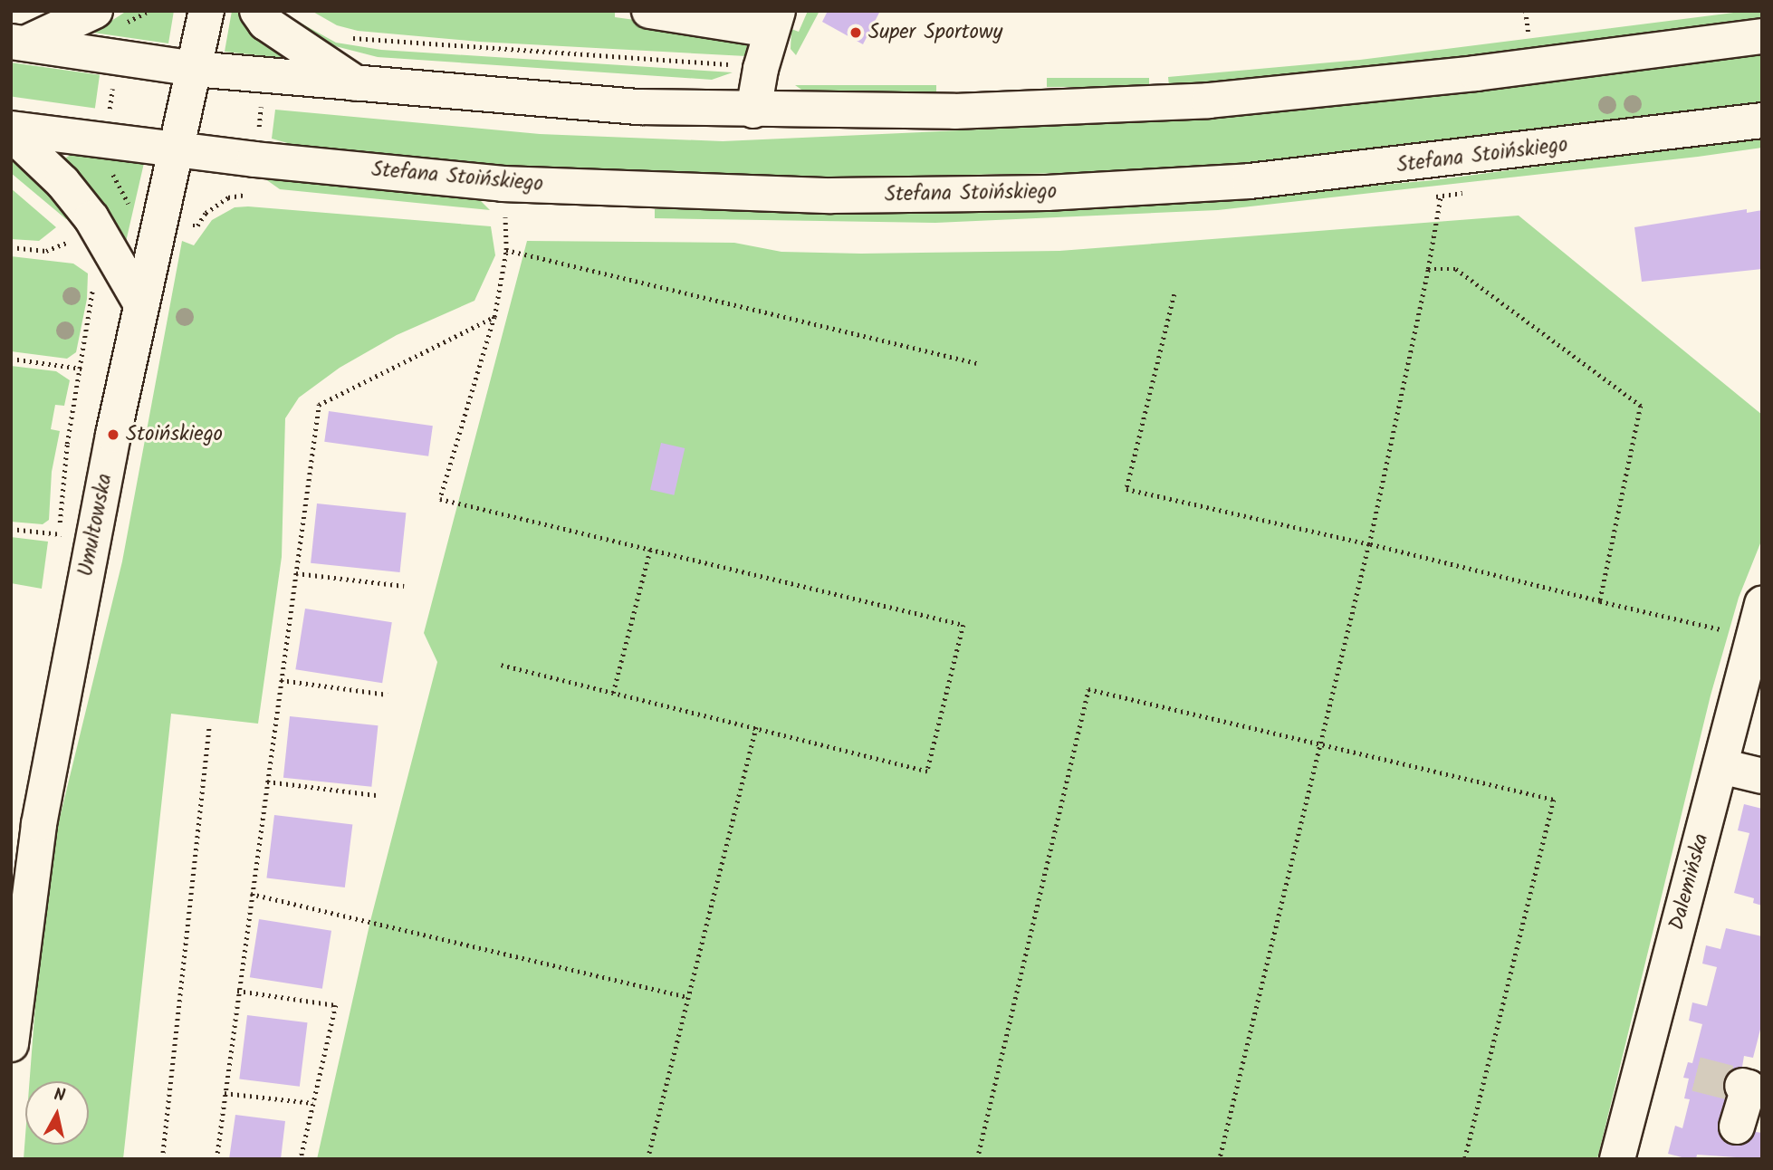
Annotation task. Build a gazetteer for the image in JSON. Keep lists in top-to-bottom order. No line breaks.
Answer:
{"streets":{"street":["Stefana Stoińskiego","Umultowska","Dalemińska"]},"crossings":[["Stefana Stoińskiego","Umultowska"]],"places":["Super Sportowy","Stoińskiego"],"north":"top"}
